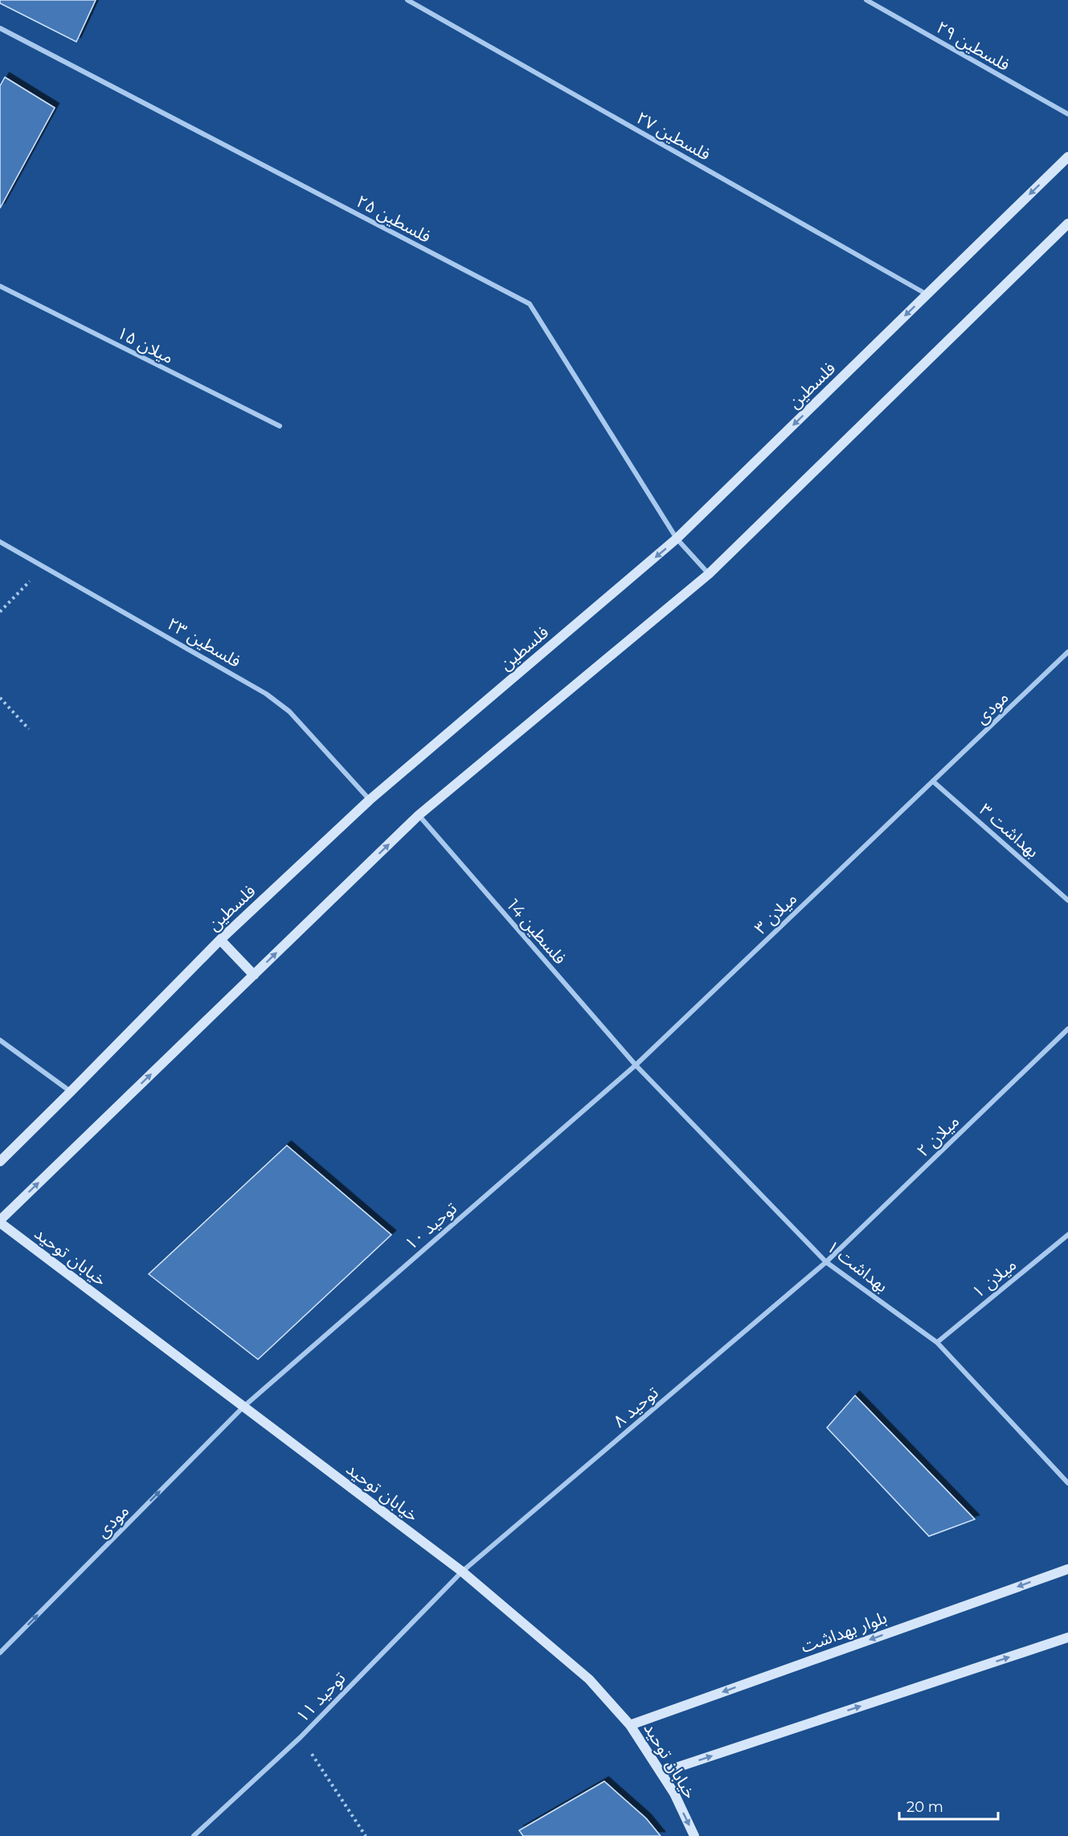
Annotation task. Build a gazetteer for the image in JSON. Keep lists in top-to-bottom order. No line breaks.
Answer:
{"streets":{"street":["فلسطین ۲۹","فلسطین ۲۷","فلسطین ۲۵","میلان ۱۵","فلسطین","فلسطین ۲۳","مودی","بهداشت ۳","میلان ۳","فلسطین 14","میلان ۲","توحید ۱۰","خیابان توحید","بهداشت ۱","میلان ۱","توحید ۸","بلوار بهداشت","توحید ۱۱"]},"crossings":[["فلسطین ۲۷","فلسطین"],["فلسطین ۲۵","فلسطین"],["فلسطین","فلسطین ۲۳"],["مودی","بهداشت ۳"],["مودی","میلان ۳"],["مودی","توحید ۱۰"],["مودی","خیابان توحید"],["بهداشت ۳","میلان ۳"],["میلان ۳","فلسطین 14"],["میلان ۳","توحید ۱۰"],["میلان ۳","بهداشت ۱"],["فلسطین 14","توحید ۱۰"],["فلسطین 14","بهداشت ۱"],["میلان ۲","بهداشت ۱"],["میلان ۲","توحید ۸"],["توحید ۱۰","خیابان توحید"],["توحید ۱۰","بهداشت ۱"],["خیابان توحید","توحید ۸"],["خیابان توحید","بلوار بهداشت"],["خیابان توحید","توحید ۱۱"],["بهداشت ۱","میلان ۱"],["بهداشت ۱","توحید ۸"],["توحید ۸","توحید ۱۱"]],"one_way":["مودی"],"scale_bar":"20 m"}
